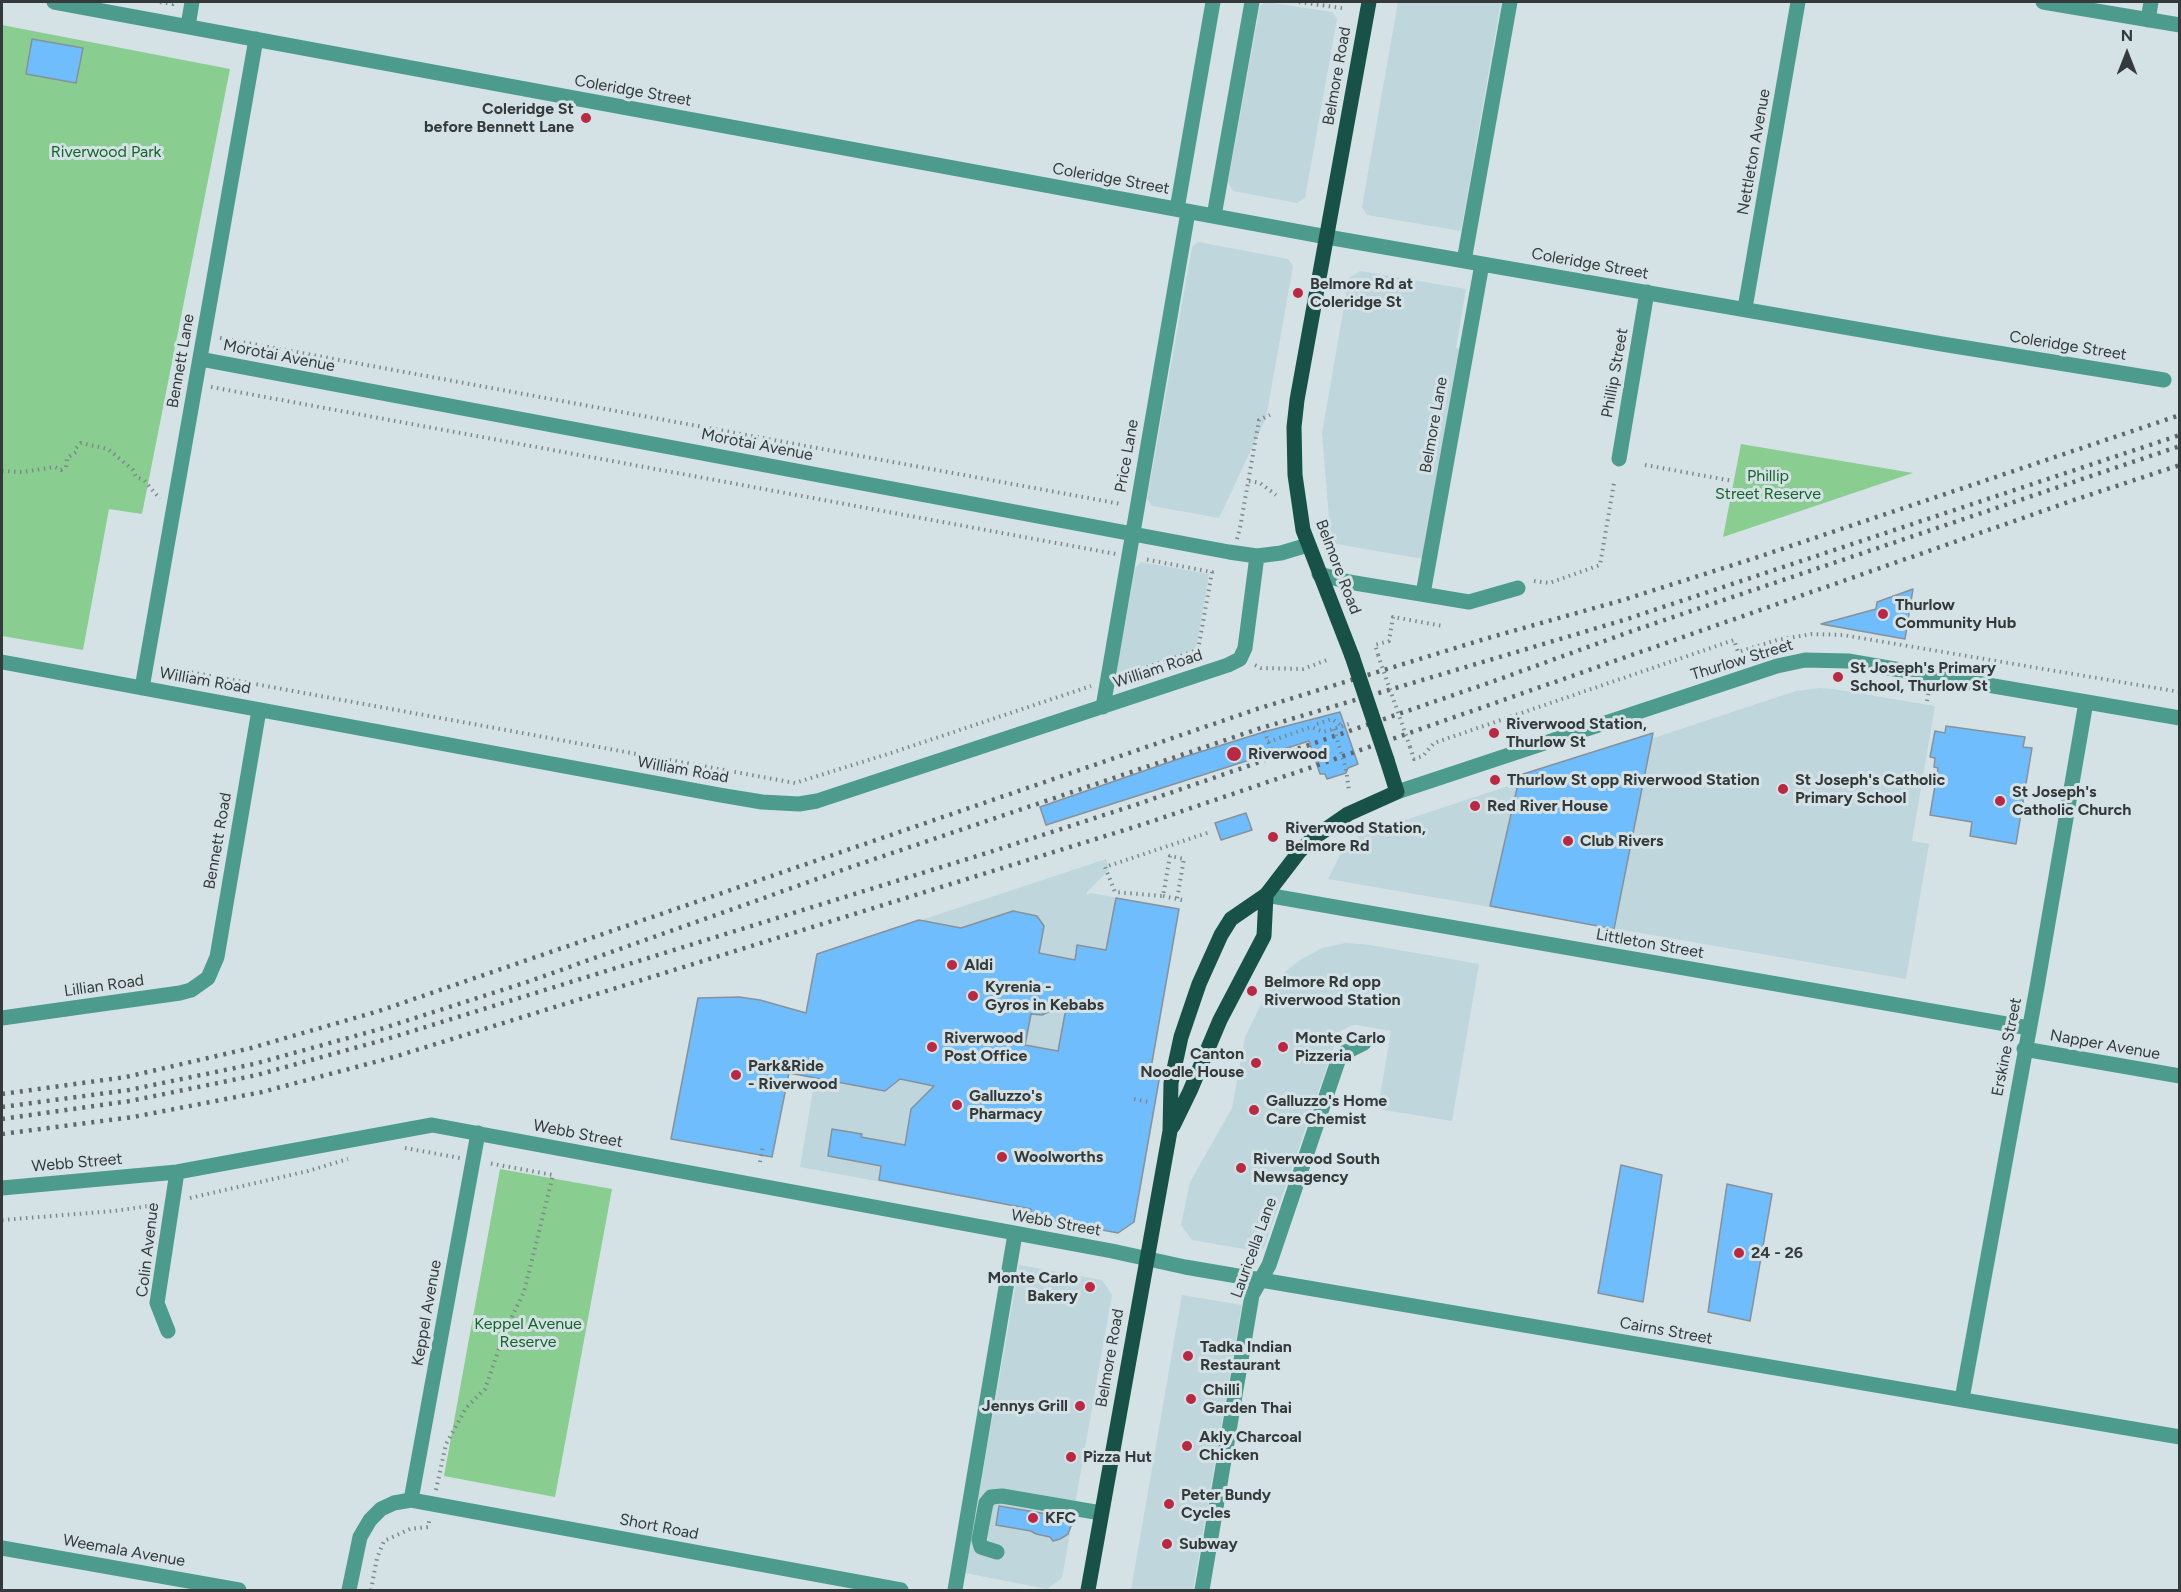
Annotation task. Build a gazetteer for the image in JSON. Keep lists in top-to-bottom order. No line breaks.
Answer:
{"streets":{"main road":["Belmore Road"],"street":["Coleridge Street","Nettleton Avenue","Morotai Avenue","Bennett Lane","Phillip Street","Belmore Lane","Price Lane","Thurlow Street","William Road","Bennett Road","Littleton Street","Lillian Road","Napper Avenue","Erskine Street","Webb Street","Lauricella Lane","Colin Avenue","Keppel Avenue","Cairns Street","Short Road","Weemala Avenue"]},"crossings":[["Belmore Road","Coleridge Street"],["Belmore Road","Morotai Avenue"],["Belmore Road","Thurlow Street"],["Belmore Road","Littleton Street"],["Belmore Road","Webb Street"],["Belmore Road","Cairns Street"],["Coleridge Street","Nettleton Avenue"],["Coleridge Street","Bennett Lane"],["Coleridge Street","Phillip Street"],["Coleridge Street","Belmore Lane"],["Coleridge Street","Price Lane"],["Morotai Avenue","Bennett Lane"],["Morotai Avenue","Price Lane"],["Bennett Lane","William Road"],["Price Lane","William Road"],["Thurlow Street","Erskine Street"],["William Road","Bennett Road"],["Bennett Road","Lillian Road"],["Littleton Street","Erskine Street"],["Napper Avenue","Erskine Street"],["Erskine Street","Cairns Street"],["Webb Street","Colin Avenue"],["Webb Street","Keppel Avenue"],["Webb Street","Cairns Street"],["Lauricella Lane","Cairns Street"],["Keppel Avenue","Short Road"]],"parks":["Riverwood Park","Phillip Street Reserve","Keppel Avenue Reserve"],"places":["Coleridge St before Bennett Lane","Belmore Rd at Coleridge St","Thurlow Community Hub","St Joseph's Primary School, Thurlow St","Riverwood Station, Thurlow St","Riverwood","Thurlow St opp Riverwood Station","St Joseph's Catholic Primary School","St Joseph's Catholic Church","Red River House","Riverwood Station, Belmore Rd","Club Rivers","Aldi","Belmore Rd opp Riverwood Station","Kyrenia - Gyros in Kebabs","Riverwood Post Office","Monte Carlo Pizzeria","Canton Noodle House","Park&Ride - Riverwood","Galluzzo's Pharmacy","Galluzzo's Home Care Chemist","Woolworths","Riverwood South Newsagency","24 - 26","Monte Carlo Bakery","Tadka Indian Restaurant","Chilli Garden Thai","Jennys Grill","Akly Charcoal Chicken","Pizza Hut","Peter Bundy Cycles","KFC","Subway"],"north":"top"}
